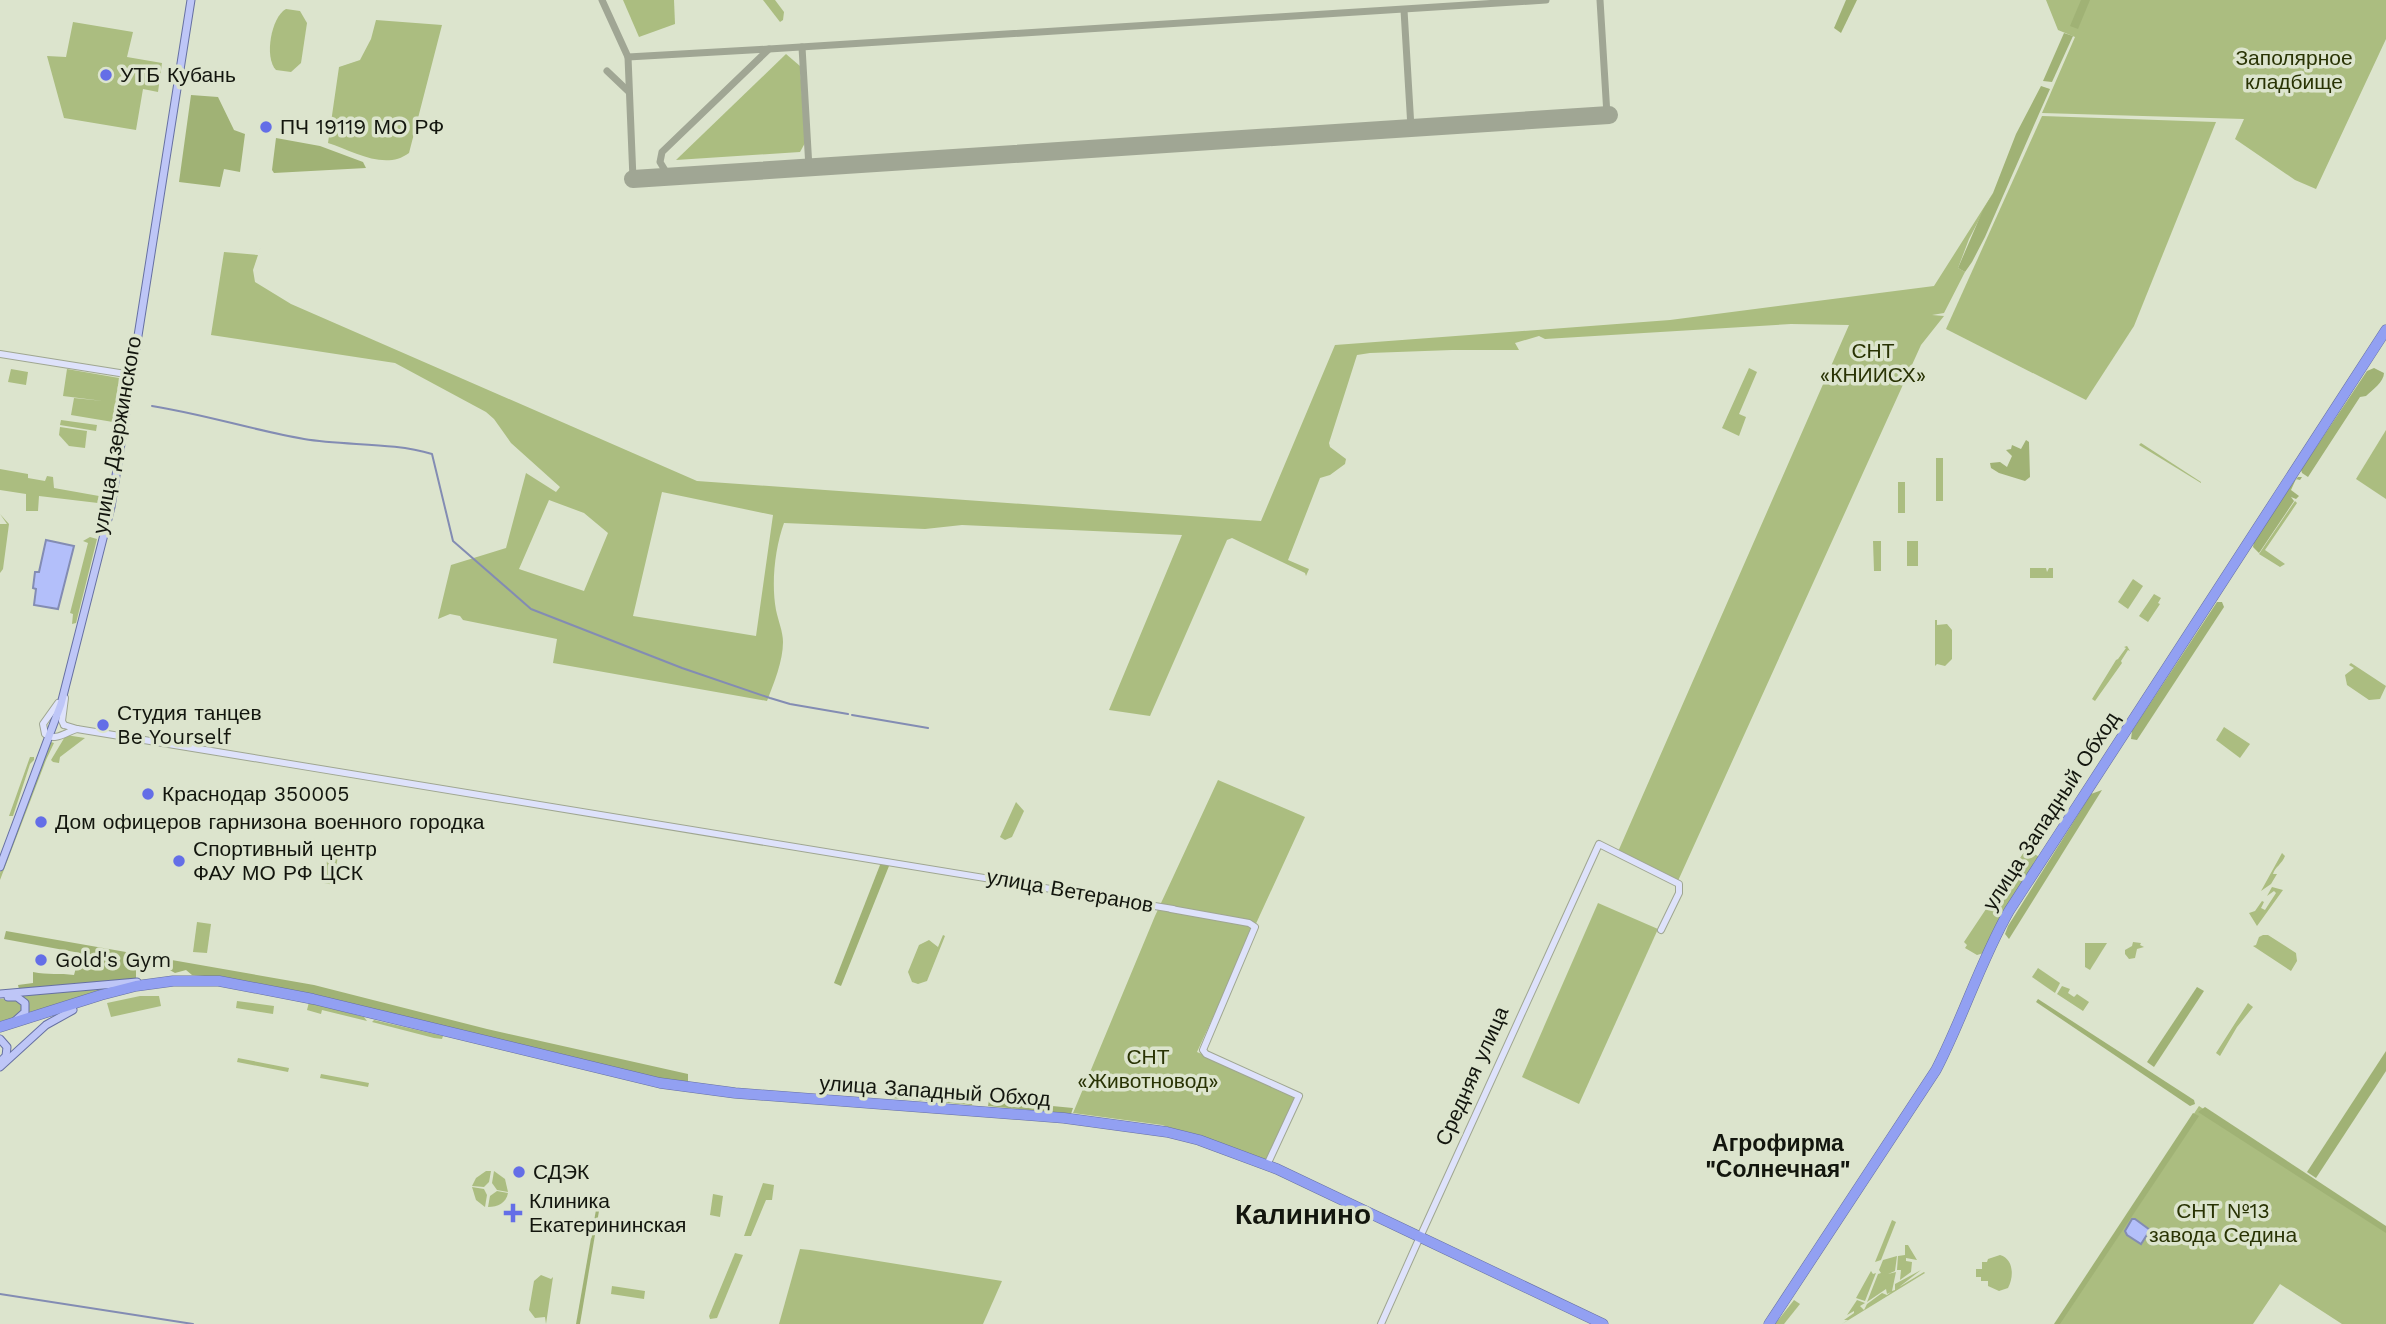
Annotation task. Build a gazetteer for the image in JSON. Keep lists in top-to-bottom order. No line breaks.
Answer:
{"streets":{"highway":["улица Западный Обход"],"main road":["улица Дзержинского"],"street":["улица Ветеранов","Средняя улица"]},"crossings":[["улица Западный Обход","улица Ветеранов"],["улица Западный Обход","Средняя улица"]],"districts":["Агрофирма \"Солнечная\"","Калинино"],"parks":["Заполярное кладбище","СНТ «КНИИСХ»","СНТ «Животновод»","СНТ №13 завода Седина"],"places":{"other":["УТБ Кубань","ПЧ 19119 МО РФ","Студия танцев Be Yourself","Краснодар 350005","Дом офицеров гарнизона военного городка","Спортивный центр ФАУ МО РФ ЦСК","Gold's Gym","СДЭК"],"health":["Клиника Екатерининская"]}}
